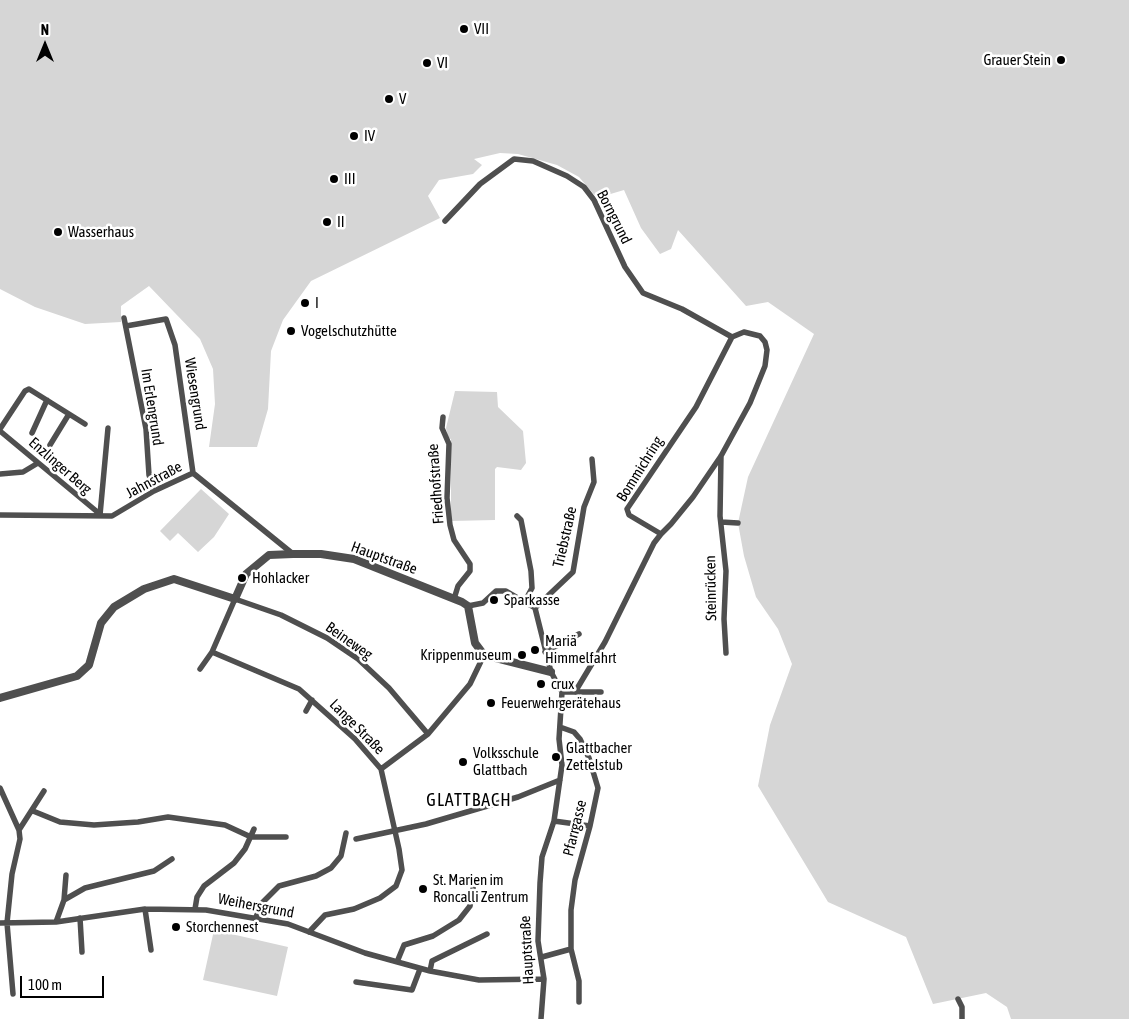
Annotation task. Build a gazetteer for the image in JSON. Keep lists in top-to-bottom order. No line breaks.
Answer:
{"streets":{"street":["Borngrund","Wiesengrund","Im Erlengrund","Enzlinger Berg","Bommichring","Jahnstraße","Friedhofstraße","Triebstraße","Hauptstraße","Steinrücken","Beineweg","Lange Straße","Pfarrgasse","Weihersgrund"]},"crossings":[["Borngrund","Bommichring"],["Wiesengrund","Im Erlengrund"],["Wiesengrund","Jahnstraße"],["Im Erlengrund","Jahnstraße"],["Enzlinger Berg","Jahnstraße"],["Jahnstraße","Hauptstraße"],["Friedhofstraße","Hauptstraße"],["Hauptstraße","Beineweg"],["Hauptstraße","Pfarrgasse"],["Hauptstraße","Weihersgrund"],["Lange Straße","Weihersgrund"]],"districts":["GLATTBACH"],"places":["VII","Grauer Stein","VI","V","IV","III","II","Wasserhaus","I","Vogelschutzhütte","Hohlacker","Sparkasse","Mariä Himmelfahrt","Krippenmuseum","crux","Feuerwehrgerätehaus","Glattbacher Zettelstub","Volksschule Glattbach","St. Marien im Roncalli Zentrum","Storchennest"],"scale_bar":"100 m","north":"top"}
